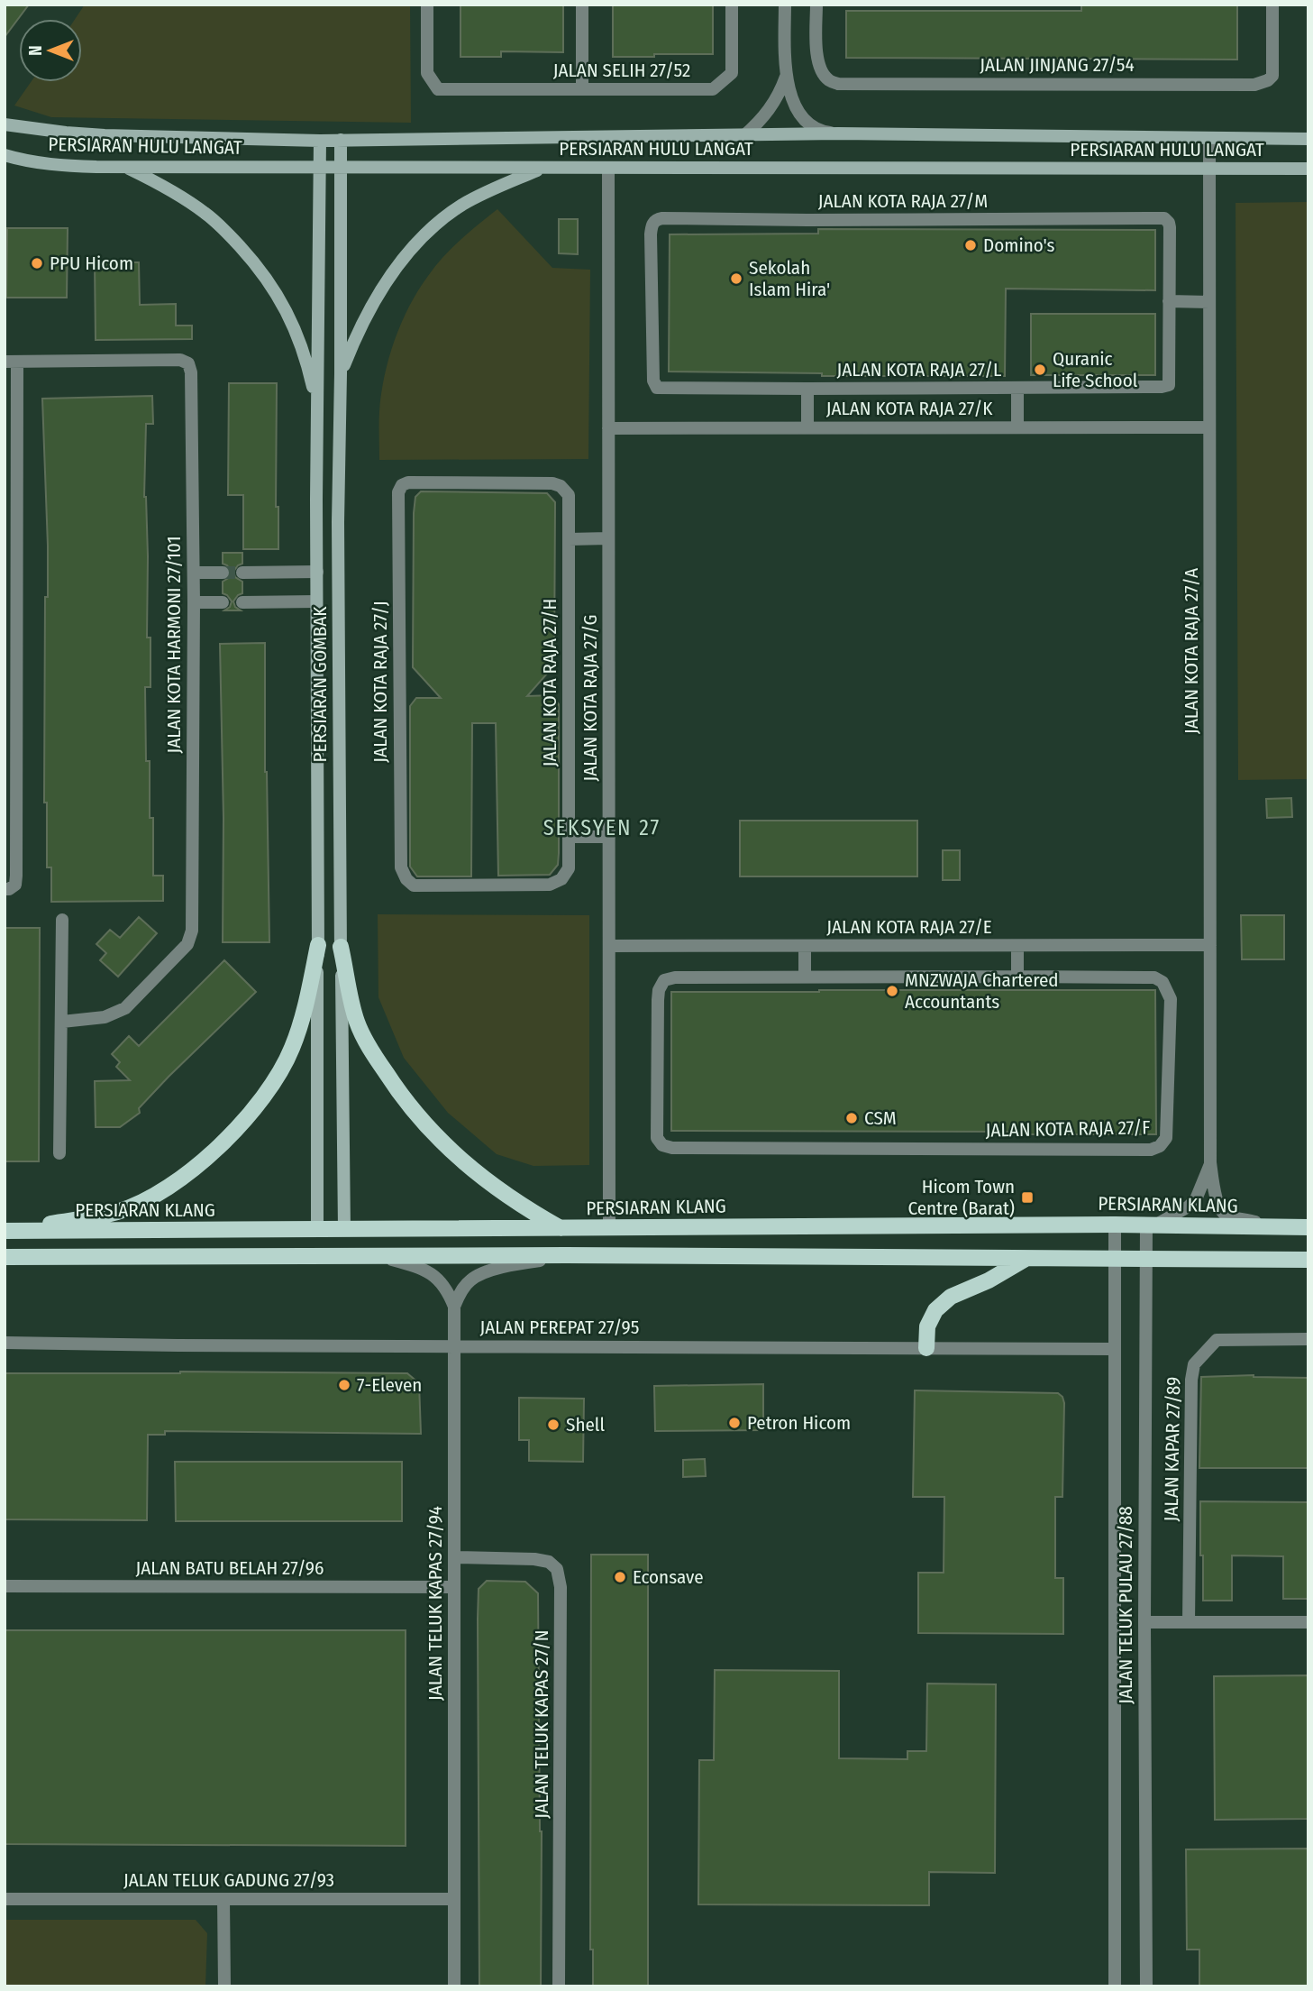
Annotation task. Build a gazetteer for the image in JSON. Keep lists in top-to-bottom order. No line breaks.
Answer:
{"streets":{"main road":["PERSIARAN HULU LANGAT","PERSIARAN GOMBAK","PERSIARAN KLANG"],"street":["JALAN JINJANG 27/54","JALAN SELIH 27/52","JALAN KOTA RAJA 27/M","JALAN KOTA RAJA 27/L","JALAN KOTA RAJA 27/K","JALAN KOTA HARMONI 27/101","JALAN KOTA RAJA 27/A","JALAN KOTA RAJA 27/J","JALAN KOTA RAJA 27/H","JALAN KOTA RAJA 27/G","JALAN KOTA RAJA 27/E","JALAN KOTA RAJA 27/F","JALAN PEREPAT 27/95","JALAN KAPAR 27/89","JALAN BATU BELAH 27/96","JALAN TELUK KAPAS 27/94","JALAN TELUK PULAU 27/88","JALAN TELUK KAPAS 27/N","JALAN TELUK GADUNG 27/93"]},"crossings":[["PERSIARAN HULU LANGAT","JALAN KOTA RAJA 27/A"],["PERSIARAN HULU LANGAT","PERSIARAN GOMBAK"],["PERSIARAN HULU LANGAT","JALAN KOTA RAJA 27/G"],["JALAN KOTA RAJA 27/M","JALAN KOTA RAJA 27/L"],["JALAN KOTA RAJA 27/K","JALAN KOTA RAJA 27/A"],["JALAN KOTA RAJA 27/K","JALAN KOTA RAJA 27/G"],["JALAN KOTA RAJA 27/A","JALAN KOTA RAJA 27/E"],["JALAN KOTA RAJA 27/A","PERSIARAN KLANG"],["JALAN KOTA RAJA 27/A","JALAN TELUK PULAU 27/88"],["JALAN KOTA RAJA 27/J","JALAN KOTA RAJA 27/H"],["PERSIARAN GOMBAK","PERSIARAN KLANG"],["JALAN KOTA RAJA 27/G","JALAN KOTA RAJA 27/E"],["JALAN KOTA RAJA 27/G","PERSIARAN KLANG"],["PERSIARAN KLANG","JALAN TELUK PULAU 27/88"],["JALAN PEREPAT 27/95","JALAN TELUK KAPAS 27/94"],["JALAN PEREPAT 27/95","JALAN TELUK PULAU 27/88"],["JALAN BATU BELAH 27/96","JALAN TELUK KAPAS 27/94"],["JALAN TELUK KAPAS 27/94","JALAN TELUK KAPAS 27/N"],["JALAN TELUK KAPAS 27/94","JALAN TELUK GADUNG 27/93"]],"districts":["SEKSYEN 27"],"places":{"other":["Domino's","PPU Hicom","Sekolah Islam Hira'","Quranic Life School","MNZWAJA Chartered Accountants","CSM","7-Eleven","Petron Hicom","Shell","Econsave"],"transit":["Hicom Town Centre (Barat)"]},"north":"left"}
